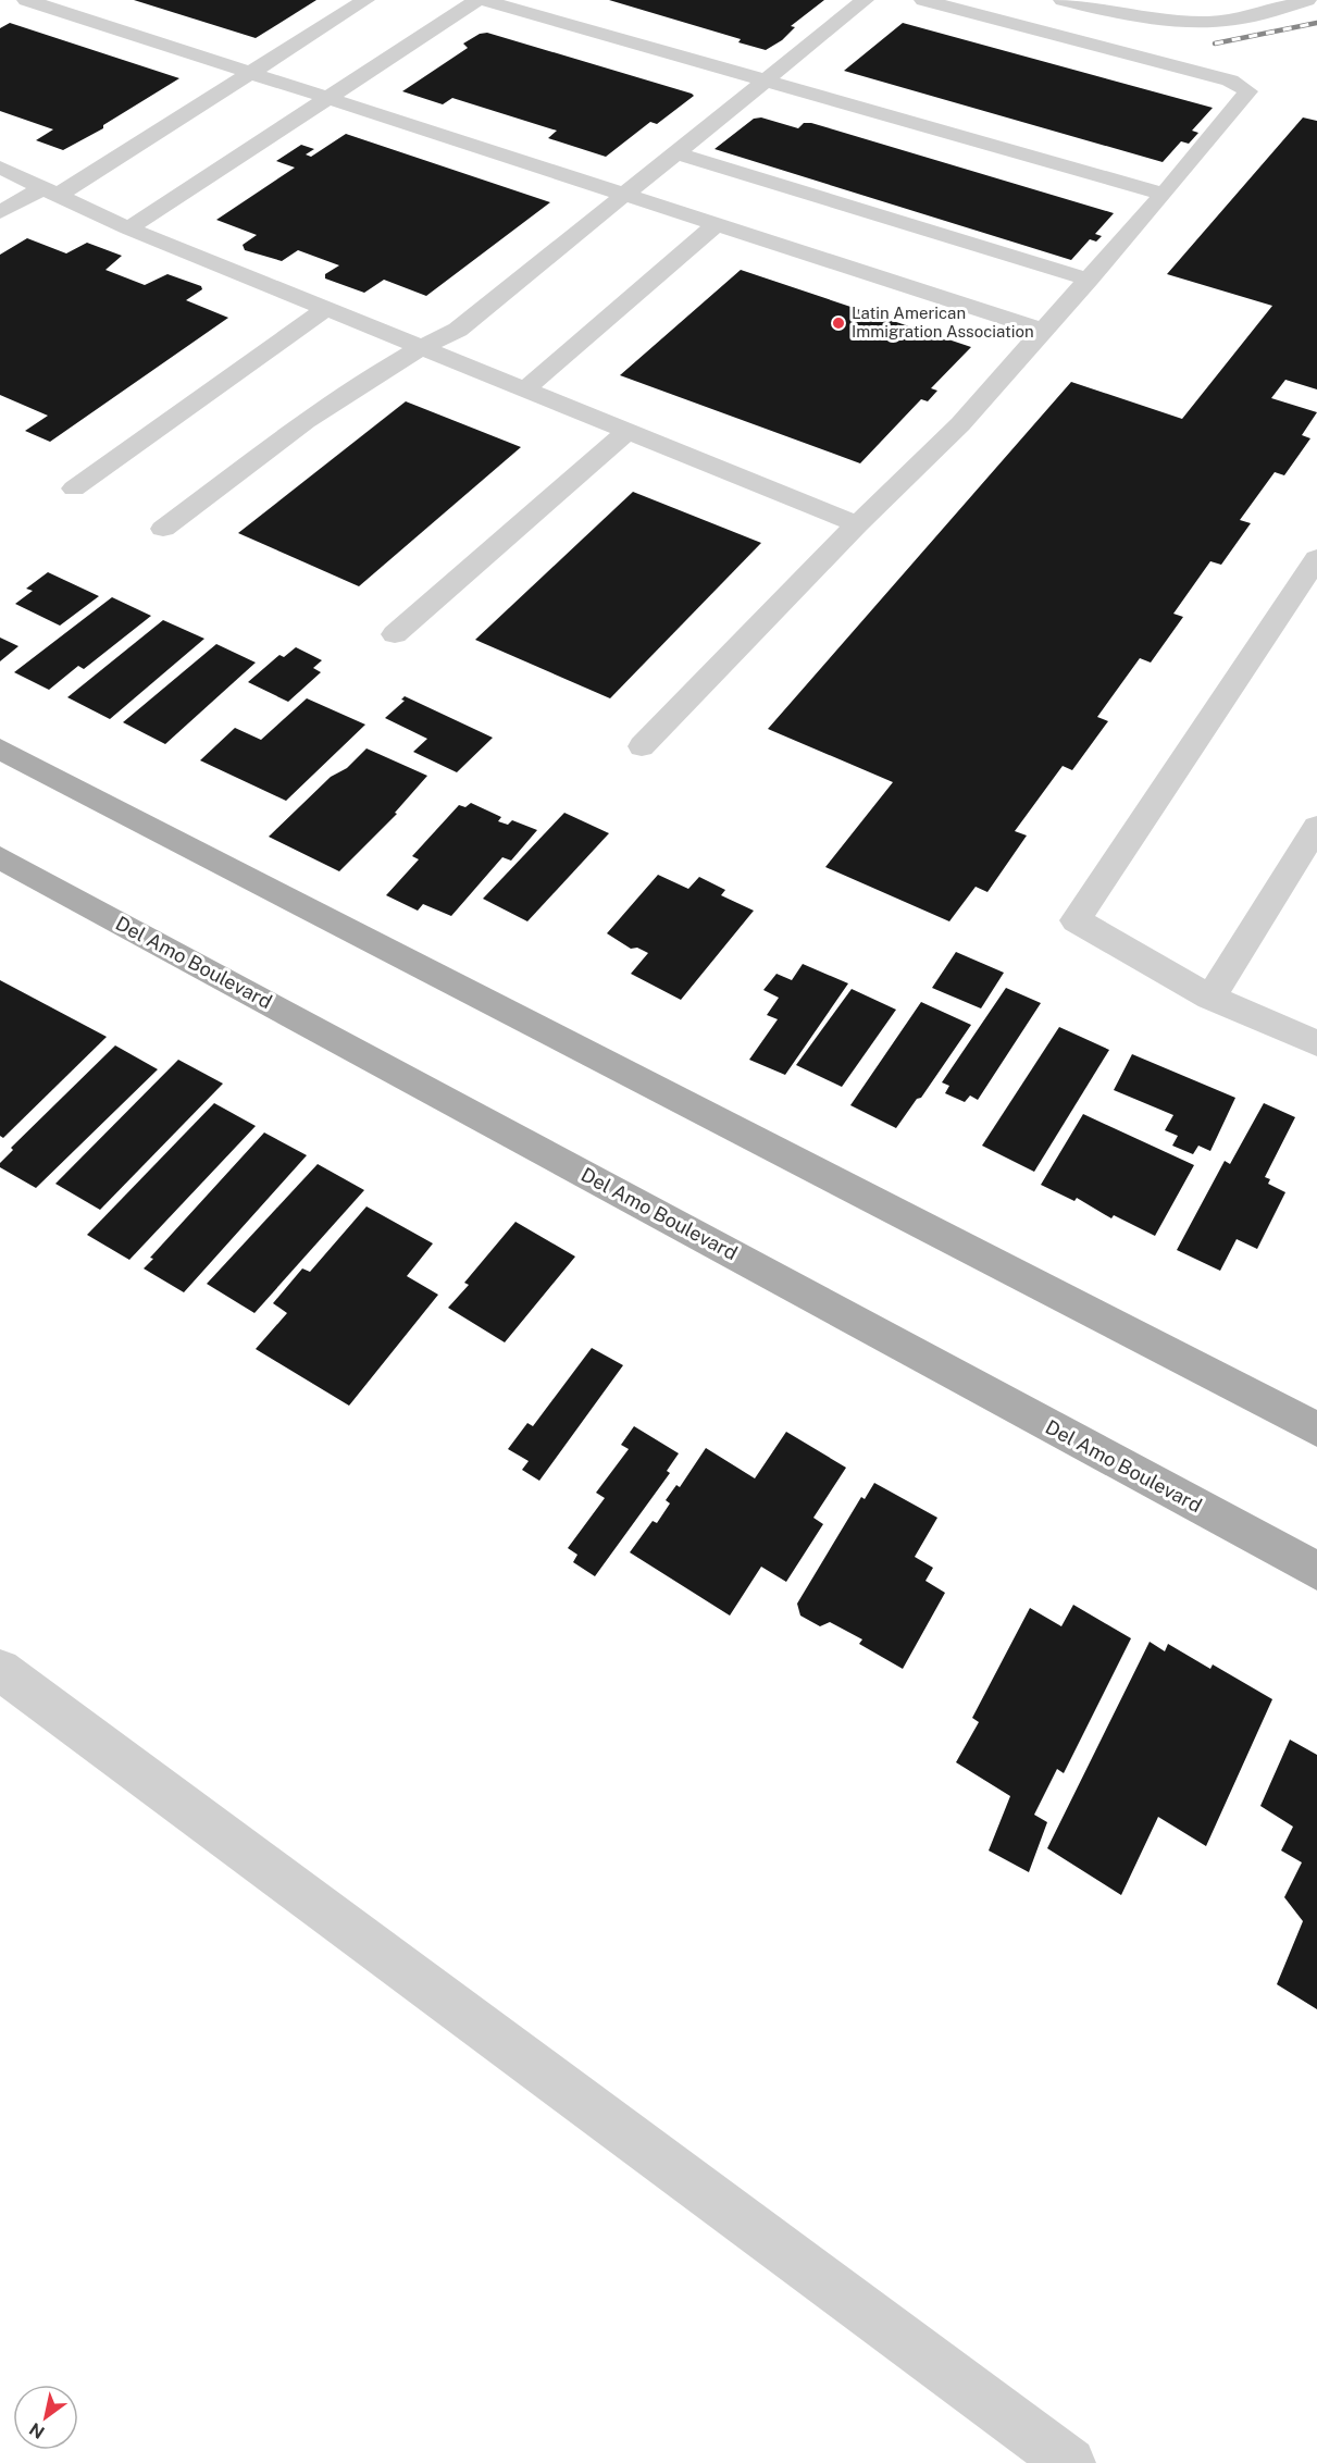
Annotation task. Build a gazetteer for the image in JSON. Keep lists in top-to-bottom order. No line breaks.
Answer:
{"streets":{"main road":["Del Amo Boulevard"]},"places":["Latin American Immigration Association"],"north":"bottom left"}
